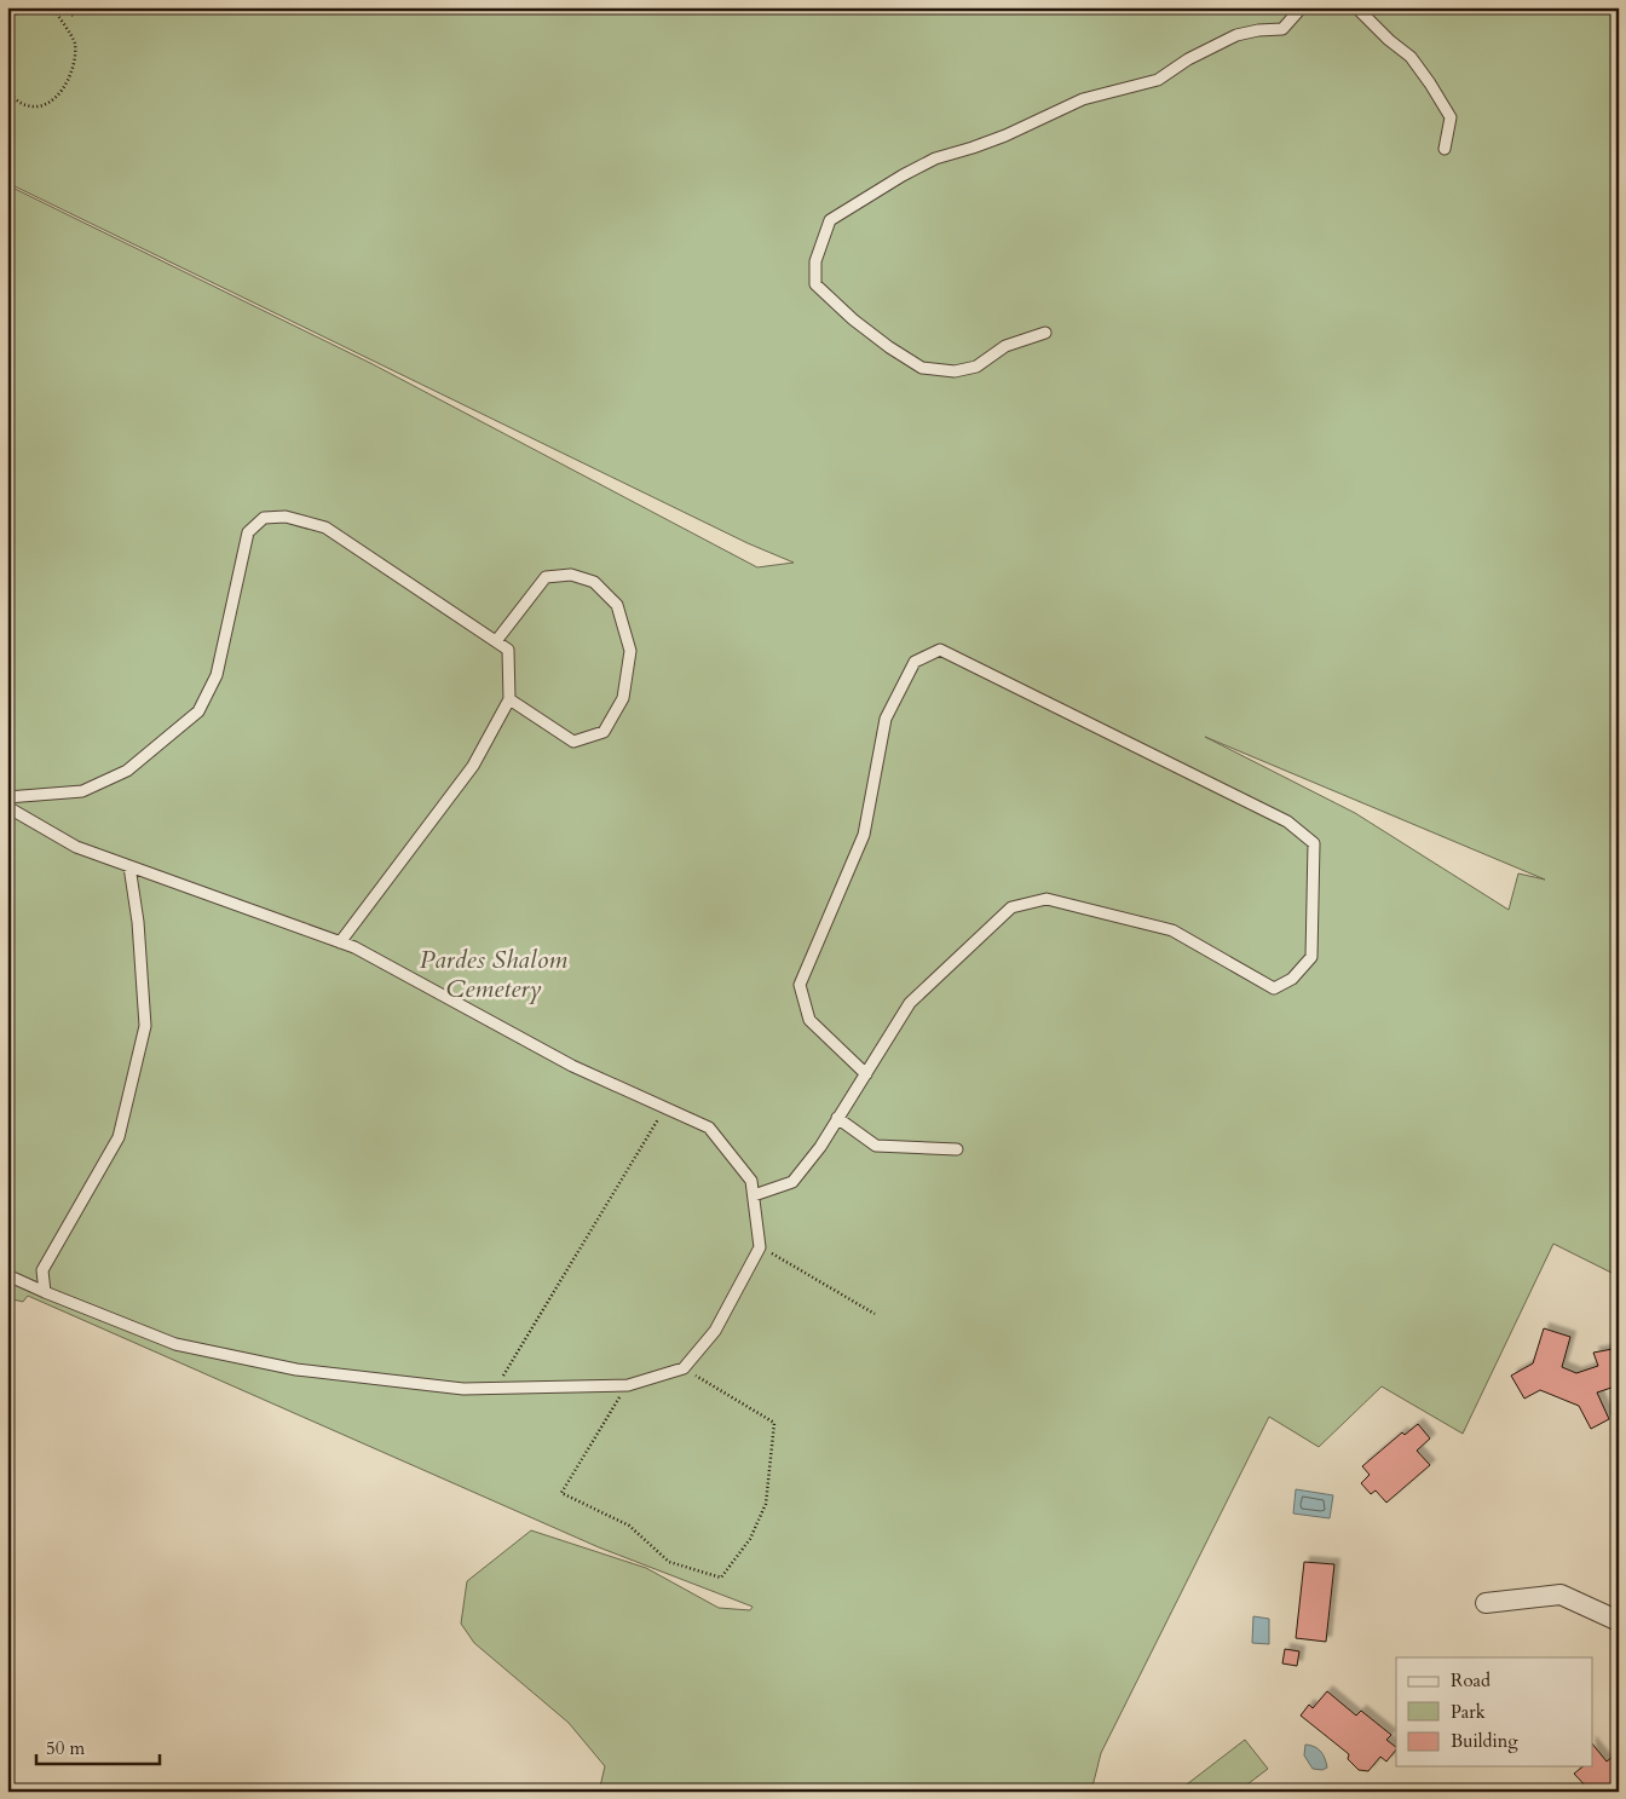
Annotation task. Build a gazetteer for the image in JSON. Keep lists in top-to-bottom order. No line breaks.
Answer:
{"parks":["Pardes Shalom Cemetery"],"legend":["Road","Park","Building"],"scale_bar":"50 m"}
